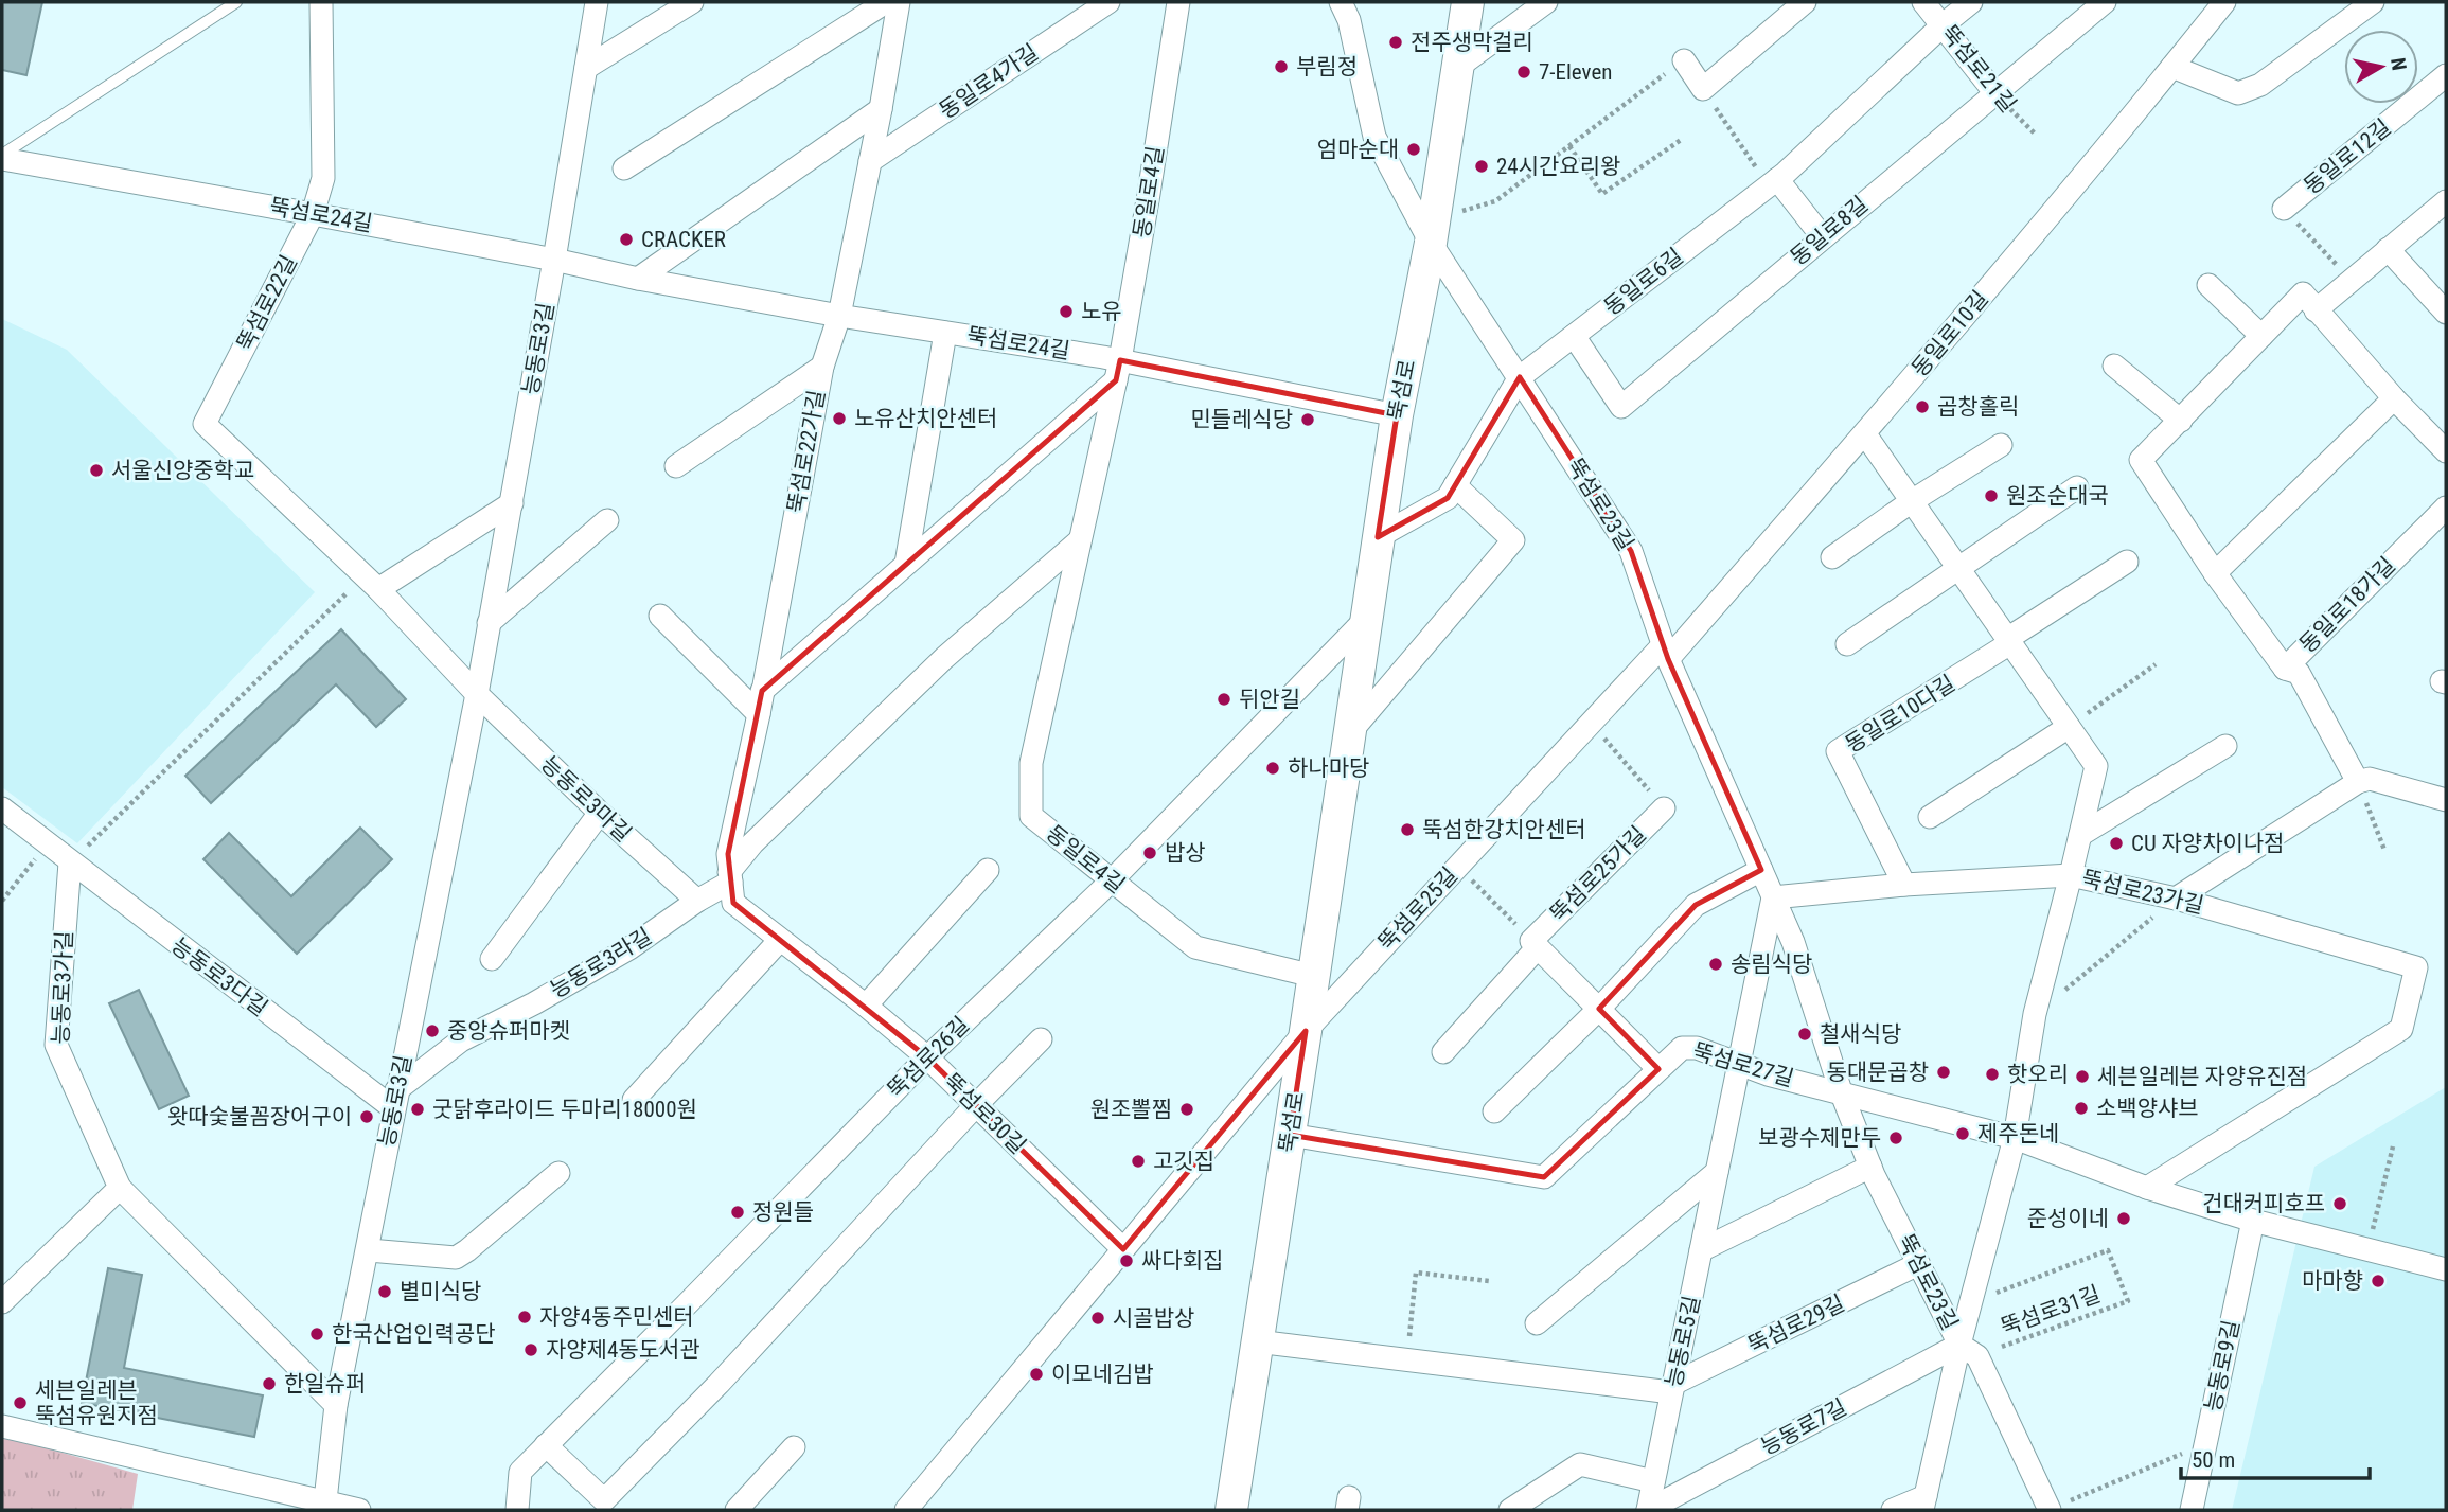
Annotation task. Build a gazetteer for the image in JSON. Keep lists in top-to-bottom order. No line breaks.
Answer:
{"streets":{"main road":["뚝섬로"],"street":["뚝섬로21길","동일로4가길","동일로12길","동일로4길","뚝섬로24길","동일로8길","동일로6길","뚝섬로22길","동일로10길","능동로3길","뚝섬로22가길","뚝섬로23길","동일로18가길","동일로10다길","능동로3마길","뚝섬로25가길","뚝섬로23가길","뚝섬로25길","능동로3라길","능동로3다길","능동로3가길","뚝섬로26길","뚝섬로27길","뚝섬로30길","뚝섬로29길","능동로5길","능동로9길","능동로7길"],"path":["뚝섬로31길"]},"crossings":[["뚝섬로21길","동일로8길"],["뚝섬로21길","동일로6길"],["동일로4가길","뚝섬로22가길"],["동일로4길","뚝섬로24길"],["동일로4길","뚝섬로"],["동일로4길","뚝섬로26길"],["뚝섬로24길","뚝섬로22길"],["뚝섬로24길","능동로3길"],["뚝섬로24길","뚝섬로"],["뚝섬로24길","뚝섬로22가길"],["동일로8길","동일로6길"],["동일로6길","뚝섬로23길"],["동일로10길","뚝섬로23길"],["동일로10길","뚝섬로25길"],["능동로3길","능동로3마길"],["능동로3길","능동로3라길"],["능동로3길","능동로3다길"],["능동로3길","능동로3가길"],["뚝섬로","뚝섬로23길"],["뚝섬로","뚝섬로25길"],["뚝섬로","뚝섬로26길"],["뚝섬로","뚝섬로27길"],["뚝섬로22가길","능동로3라길"],["뚝섬로22가길","뚝섬로30길"],["뚝섬로23길","뚝섬로23가길"],["뚝섬로23길","뚝섬로25길"],["뚝섬로23길","뚝섬로27길"],["뚝섬로23길","뚝섬로31길"],["뚝섬로23길","뚝섬로29길"],["뚝섬로23길","능동로5길"],["뚝섬로23길","능동로7길"],["동일로10다길","뚝섬로23가길"],["능동로3마길","능동로3라길"],["뚝섬로25가길","뚝섬로25길"],["뚝섬로25가길","뚝섬로27길"],["뚝섬로23가길","뚝섬로27길"],["뚝섬로23가길","능동로5길"],["능동로3라길","능동로3다길"],["능동로3라길","뚝섬로30길"],["능동로3다길","능동로3가길"],["뚝섬로26길","뚝섬로30길"],["뚝섬로27길","능동로5길"],["뚝섬로27길","능동로9길"],["뚝섬로31길","능동로7길"],["뚝섬로29길","능동로5길"],["능동로5길","능동로7길"]],"places":["전주생막걸리","부림정","7-Eleven","엄마순대","24시간요리왕","CRACKER","노유","곱창홀릭","노유산치안센터","민들레식당","서울신양중학교","원조순대국","뒤안길","하나마당","뚝섬한강치안센터","CU 자양차이나점","밥상","송림식당","중앙슈퍼마켓","철새식당","동대문곱창","핫오리","세븐일레븐 자양유진점","소백양샤브","굿닭후라이드 두마리18000원","원조뽈찜","왓따숯불꼼장어구이","제주돈네","보광수제만두","고깃집","건대커피호프","정원들","준성이네","싸다회집","마마향","별미식당","자양4동주민센터","시골밥상","한국산업인력공단","자양제4동도서관","이모네김밥","한일슈퍼","세븐일레븐 뚝섬유원지점"],"scale_bar":"50 m","north":"right"}
